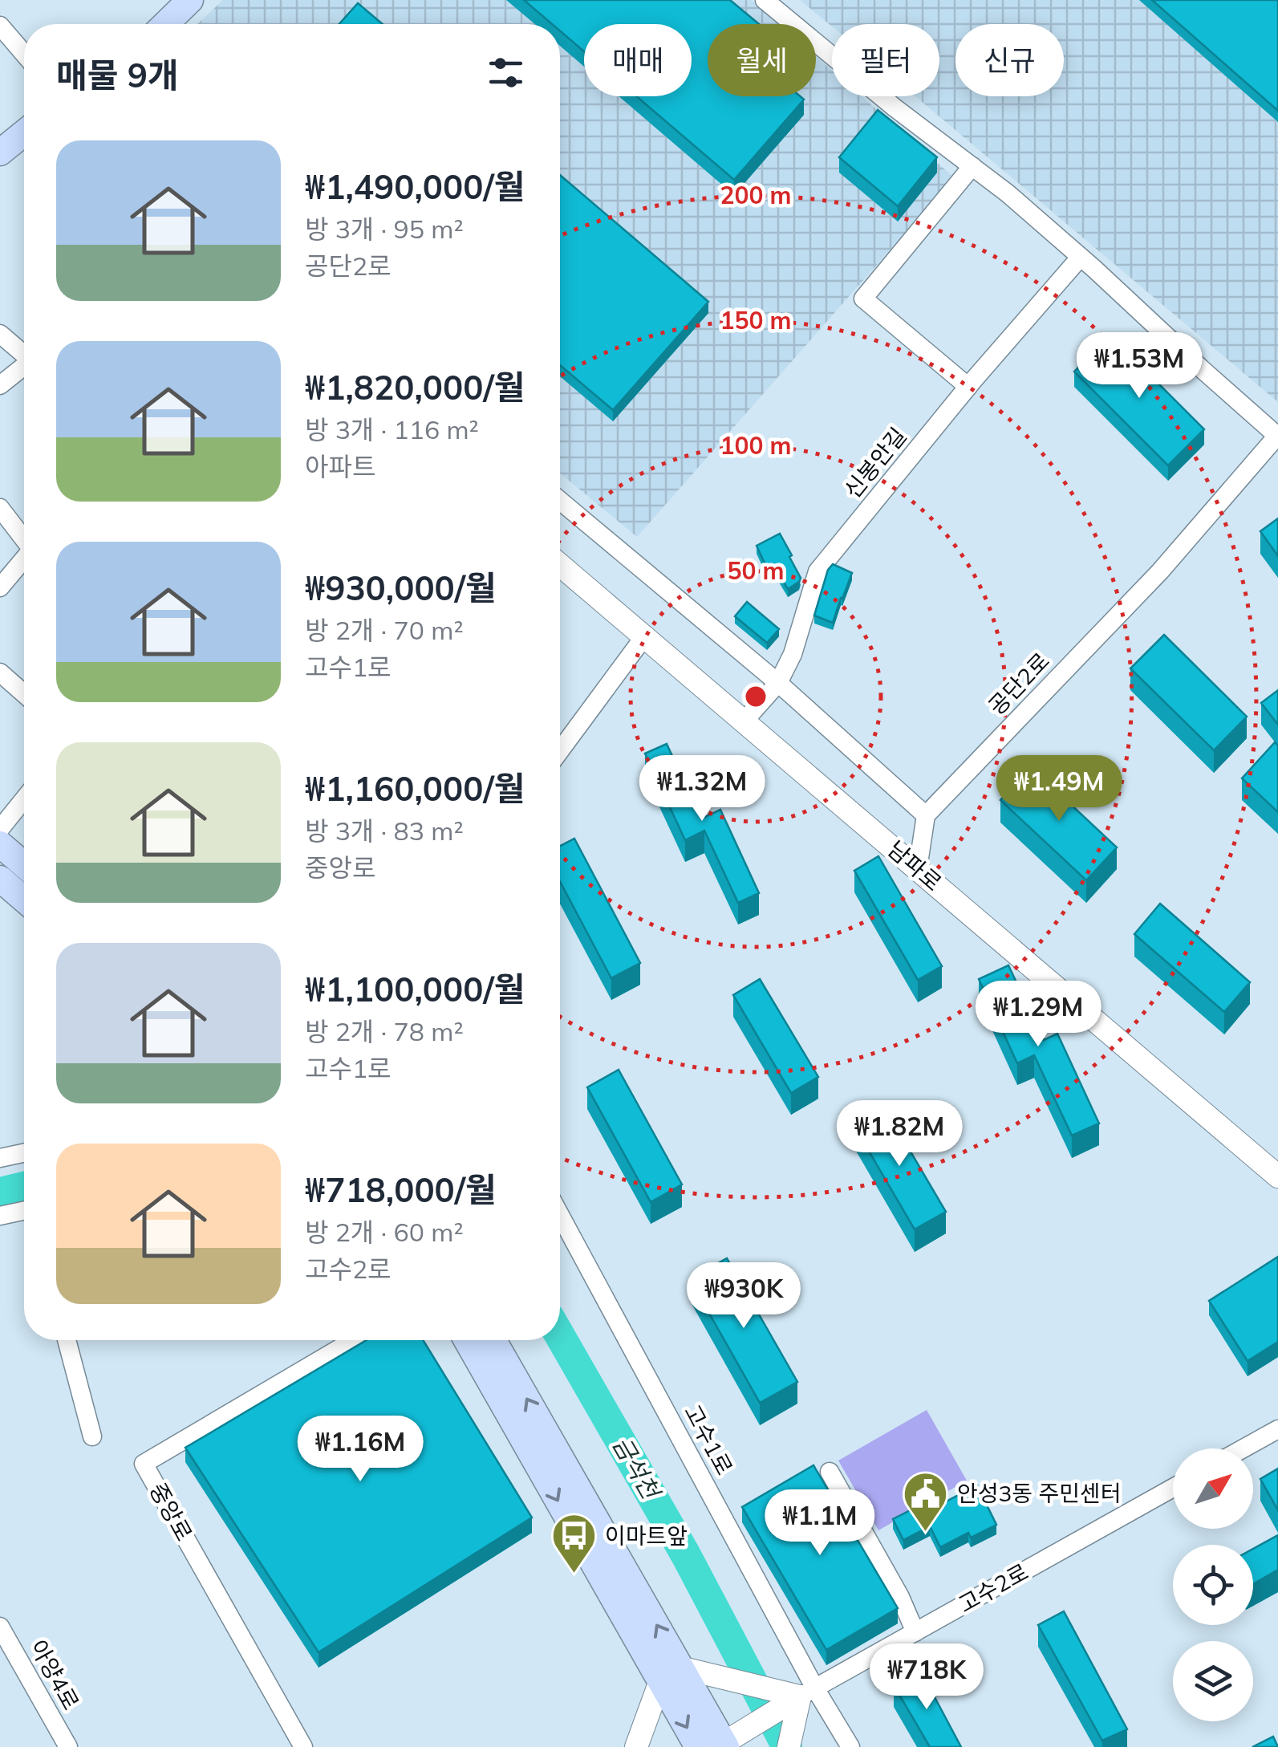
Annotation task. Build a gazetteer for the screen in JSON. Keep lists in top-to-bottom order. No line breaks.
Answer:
{"streets":{"street":["신봉안길","공단2로","남파로","고수1로","중앙로","고수2로","아양4로"]},"crossings":[["신봉안길","공단2로"],["신봉안길","남파로"],["고수1로","고수2로"]],"water":["금석천"],"places":{"public building":["안성3동 주민센터"],"bus stop":["이마트앞"]},"north":"top right","page":{"chip":["매매","월세","필터","신규"],"heading":"매물 9개","list":[{"name":"₩1,490,000/월","note":"방 3개 · 95 m² · 공단2로"},{"name":"₩1,820,000/월","note":"방 3개 · 116 m² · 아파트"},{"name":"₩930,000/월","note":"방 2개 · 70 m² · 고수1로"},{"name":"₩1,160,000/월","note":"방 3개 · 83 m² · 중앙로"},{"name":"₩1,100,000/월","note":"방 2개 · 78 m² · 고수1로"},{"name":"₩718,000/월","note":"방 2개 · 60 m² · 고수2로"}],"price":["₩1.53M","₩1.32M","₩1.49M","₩1.29M","₩1.82M","₩930K","₩1.16M","₩1.1M","₩718K"]},"rings":["200 m","150 m","100 m","50 m"]}
